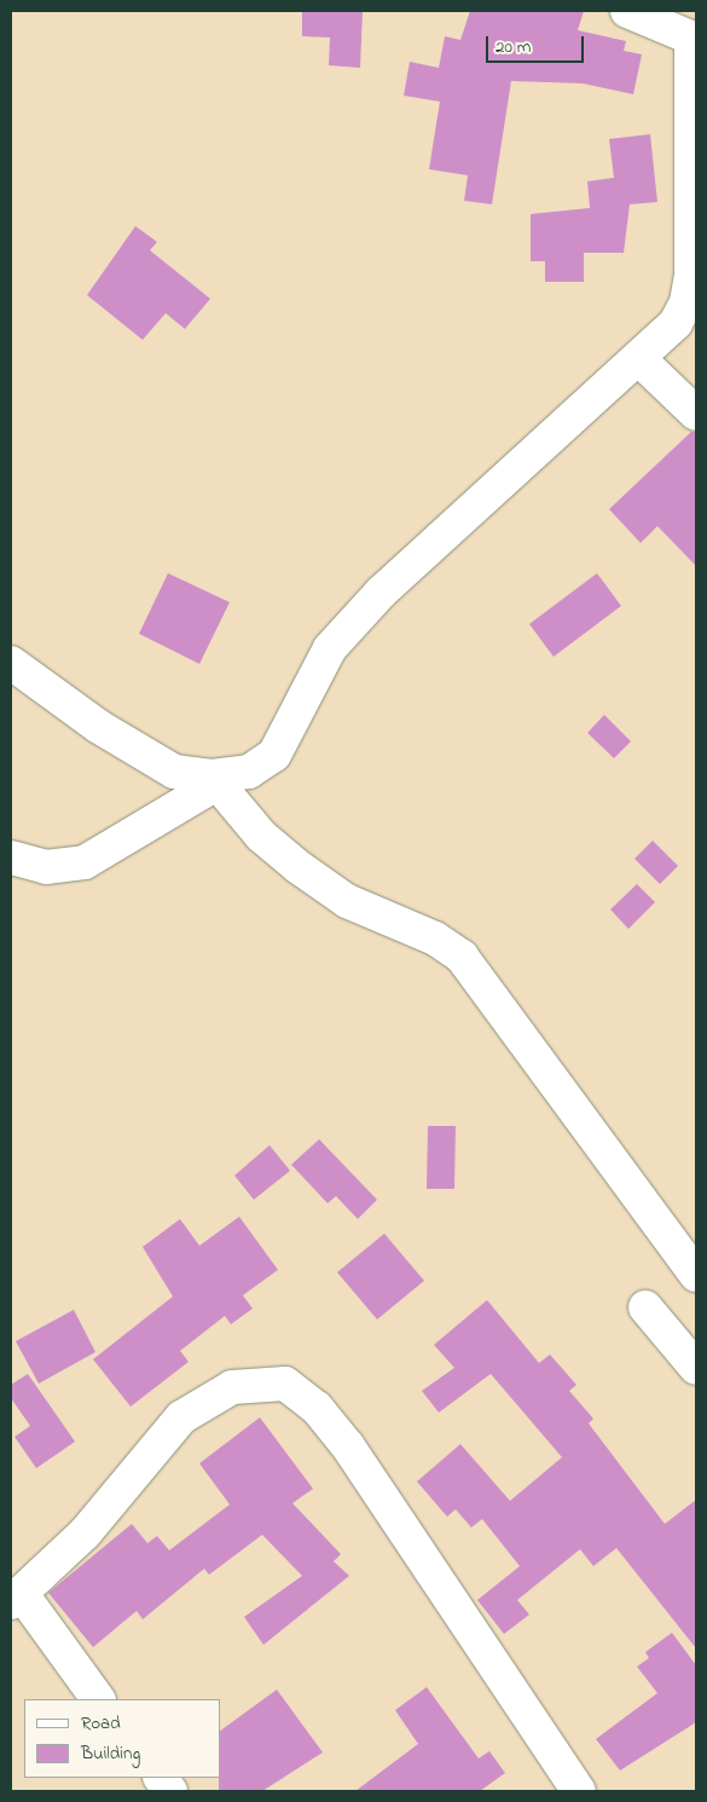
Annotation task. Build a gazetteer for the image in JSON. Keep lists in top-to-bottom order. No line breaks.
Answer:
{"legend":["Road","Building"],"scale_bar":"20 m"}
